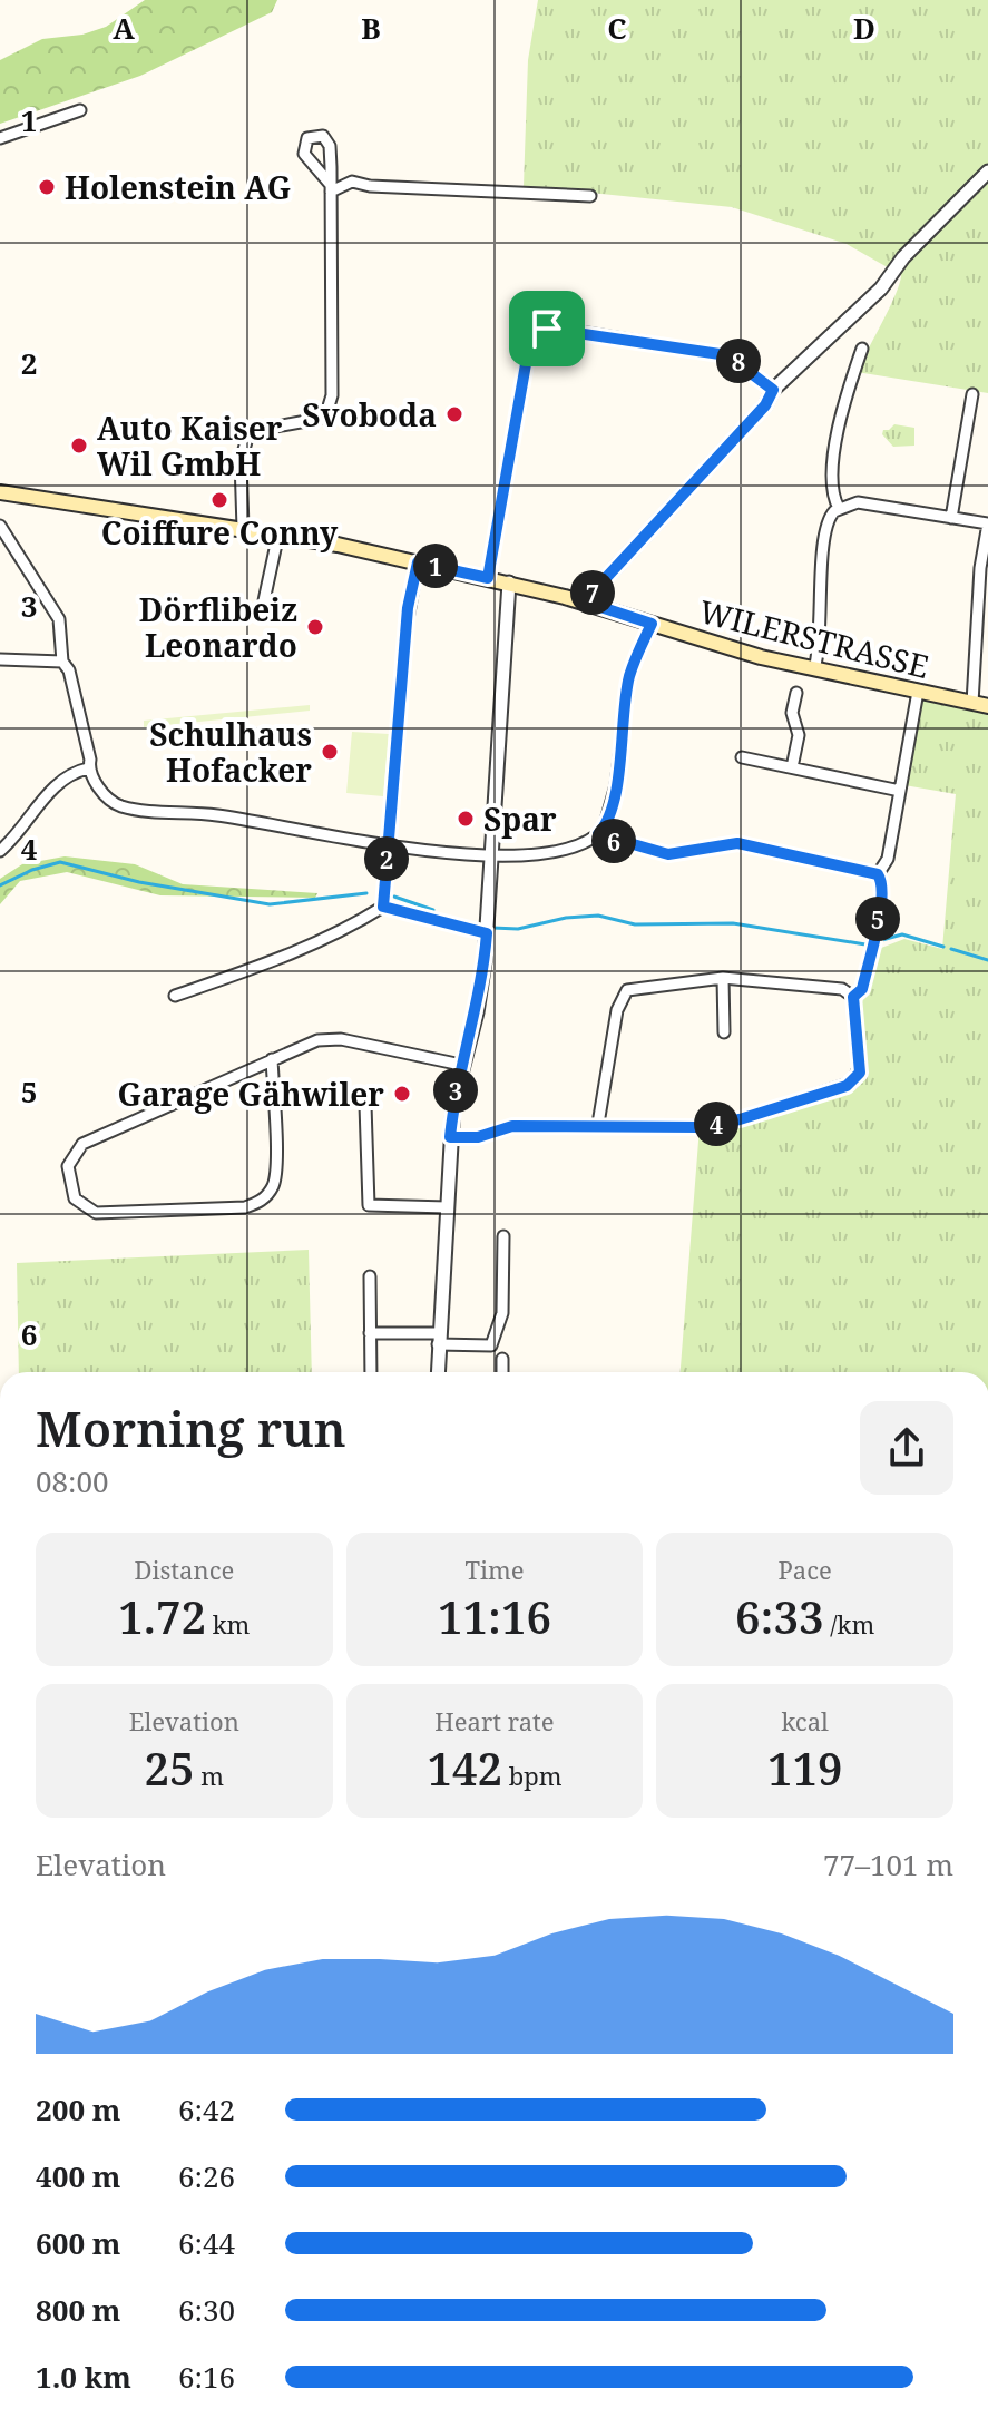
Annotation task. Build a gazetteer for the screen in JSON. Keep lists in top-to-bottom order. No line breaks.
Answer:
{"streets":{"main road":["WILERSTRASSE"]},"places":["Holenstein AG","Svoboda","Auto Kaiser Wil GmbH","Coiffure Conny","Dörflibeiz Leonardo","Schulhaus Hofacker","Spar","Garage Gähwiler"],"page":{"pins":["8","1","7","6","2","5","3","4"],"heading":["Morning run","08:00"],"stats":[["Distance","1.72 km"],["Time","11:16"],["Pace","6:33 /km"],["Elevation","25 m"],["Heart rate","142 bpm"],["kcal","119"]],"chart":["Elevation","77–101 m"],"list":[{"name":"200 m","note":"6:42"},{"name":"400 m","note":"6:26"},{"name":"600 m","note":"6:44"},{"name":"800 m","note":"6:30"},{"name":"1.0 km","note":"6:16"}]},"grid":{"columns":["A","B","C","D"],"rows":["1","2","3","4","5","6"]}}
